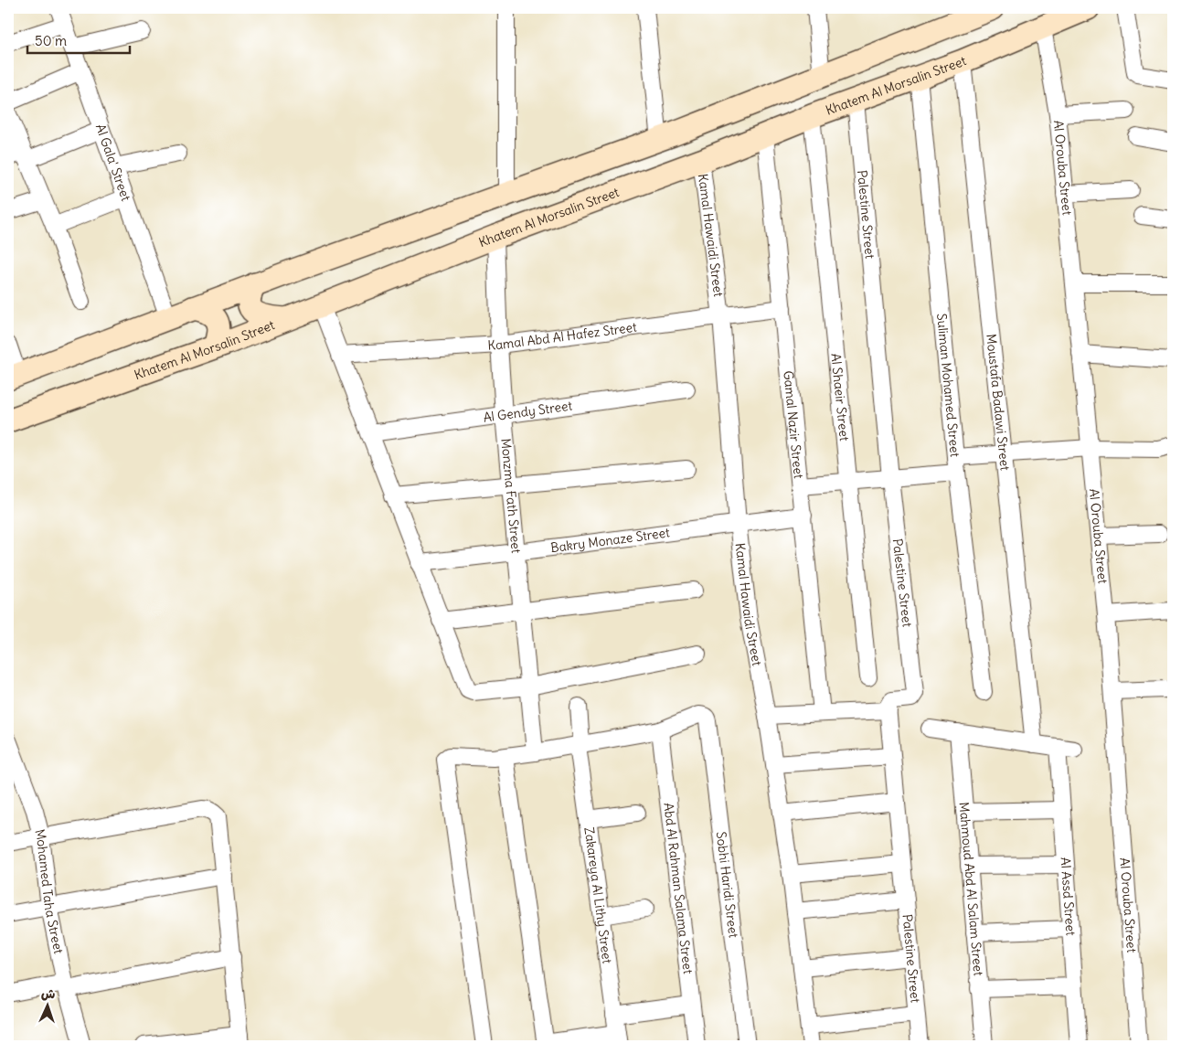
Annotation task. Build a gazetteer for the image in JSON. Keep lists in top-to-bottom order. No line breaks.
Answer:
{"streets":{"main road":["Khatem Al Morsalin Street"],"street":["Al Gala' Street","Al Orouba Street","Palestine Street","Kamal Hawaidi Street","Kamal Abd Al Hafez Street","Suliman Mohamed Street","Al Shaeir Street","Moustafa Badawi Street","Al Gendy Street","Gamal Nazir Street","Monzma Fath Street","Bakry Monaze Street","Sobhi Haridi Street","Abd Al Rahman Salama Street","Mahmoud Abd Al Salam Street","Mohamed Taha Street","Zakareya Al Lithy Street","Al Assd Street"]},"crossings":[["Khatem Al Morsalin Street","Al Orouba Street"],["Khatem Al Morsalin Street","Palestine Street"],["Khatem Al Morsalin Street","Kamal Hawaidi Street"],["Khatem Al Morsalin Street","Suliman Mohamed Street"],["Khatem Al Morsalin Street","Al Shaeir Street"],["Khatem Al Morsalin Street","Moustafa Badawi Street"],["Khatem Al Morsalin Street","Gamal Nazir Street"],["Khatem Al Morsalin Street","Monzma Fath Street"],["Kamal Hawaidi Street","Kamal Abd Al Hafez Street"],["Kamal Hawaidi Street","Bakry Monaze Street"],["Kamal Abd Al Hafez Street","Gamal Nazir Street"],["Kamal Abd Al Hafez Street","Monzma Fath Street"],["Al Gendy Street","Monzma Fath Street"],["Gamal Nazir Street","Bakry Monaze Street"],["Monzma Fath Street","Bakry Monaze Street"],["Sobhi Haridi Street","Abd Al Rahman Salama Street"]],"scale_bar":"50 m","north":"top"}
